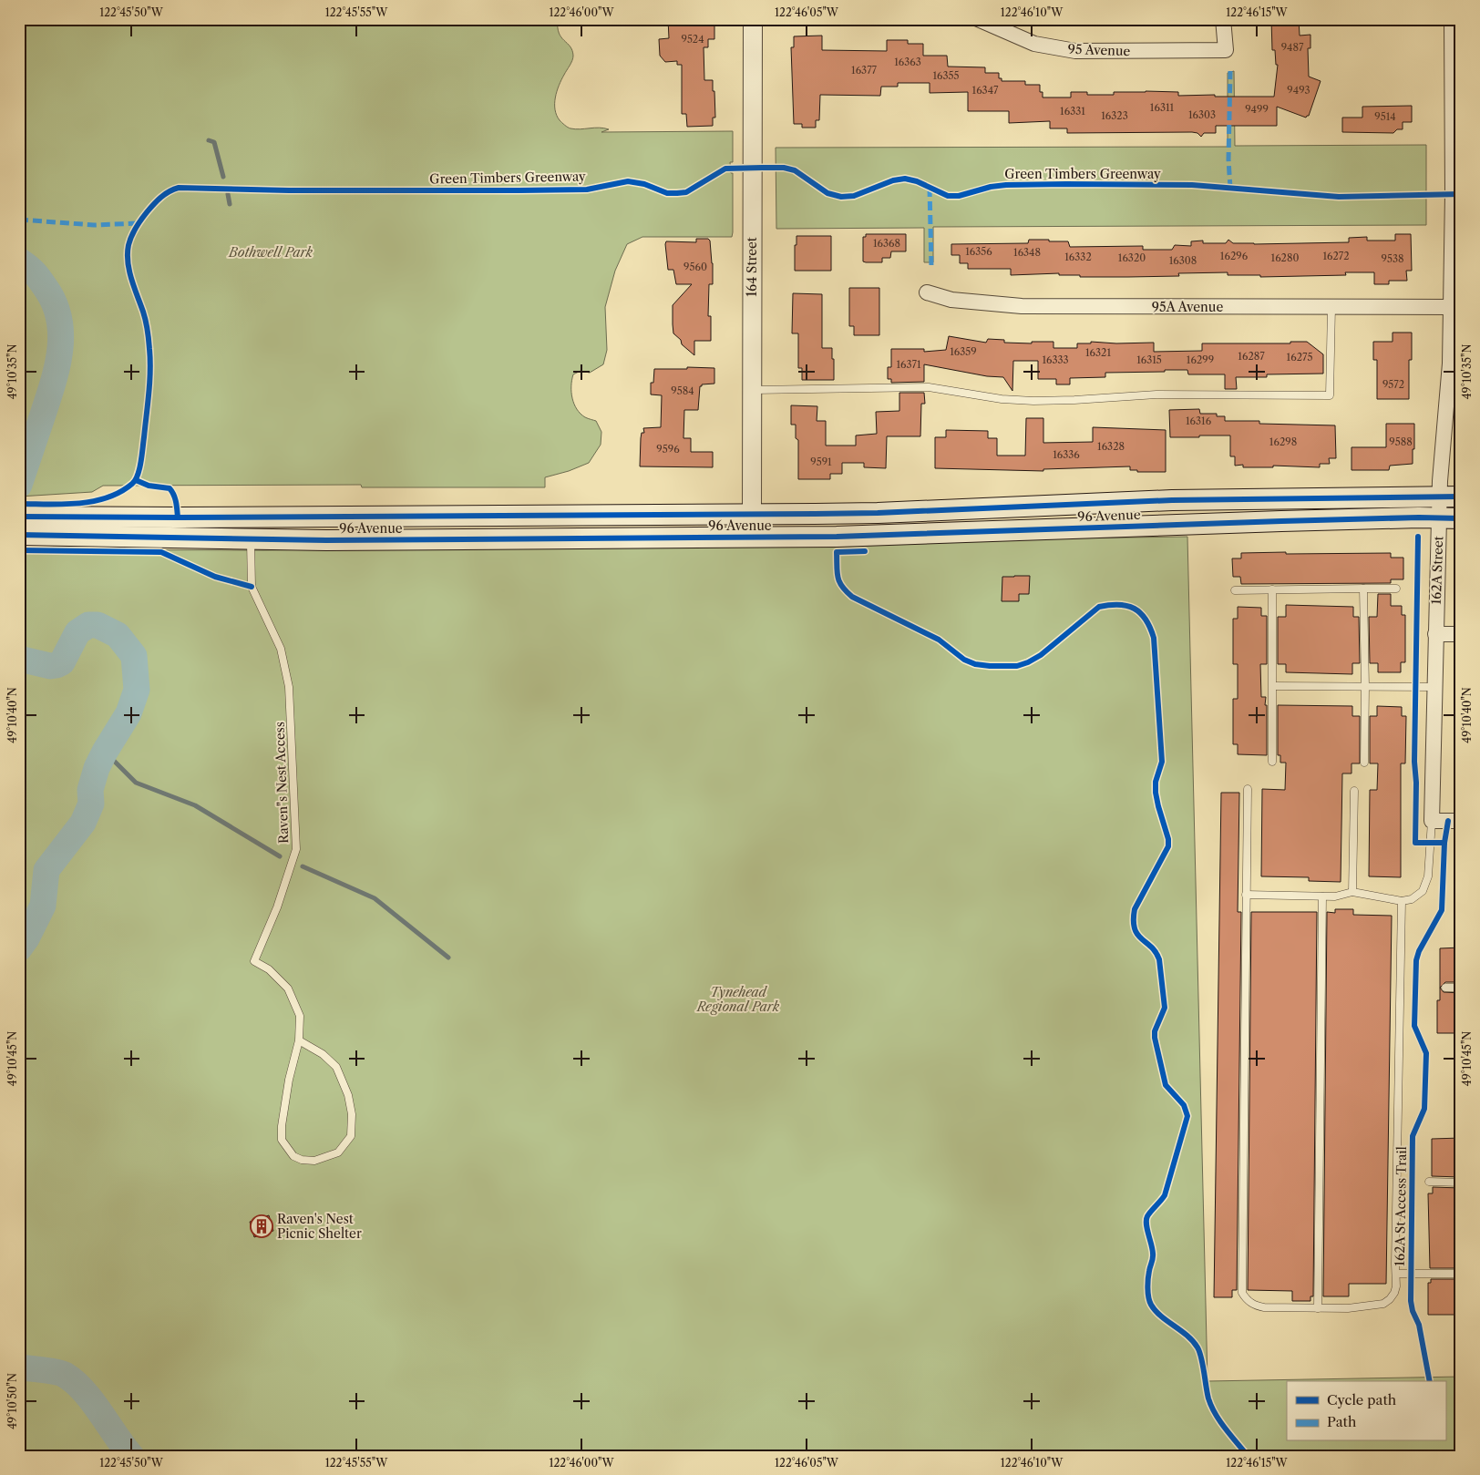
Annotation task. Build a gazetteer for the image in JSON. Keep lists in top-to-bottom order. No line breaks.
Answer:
{"streets":{"main road":["96 Avenue"],"street":["95 Avenue","164 Street","95A Avenue","162A Street"],"lane":["Raven\"s Nest Access"],"cycle path":["Green Timbers Greenway","162A St Access Trail"]},"crossings":[["164 Street","96 Avenue"],["95A Avenue","162A Street"],["96 Avenue","162A Street"],["96 Avenue","Raven\"s Nest Access"]],"parks":["Bothwell Park","Tynehead Regional Park"],"places":{"building":["Raven's Nest Picnic Shelter"]},"house_numbers":["9524","9487","16363","16377","16355","16347","9493","16311","9499","16331","16303","16323","9514","16368","16356","16348","16296","16272","16332","16320","16280","9538","16308","9560","16359","16321","16287","16275","16333","16315","16299","16371","9572","9584","16316","16298","9588","16328","9596","16336","9591"],"legend":["Cycle path","Path"],"coordinates":["122°45'50\"W","122°45'55\"W","122°46'00\"W","122°46'05\"W","122°46'10\"W","122°46'15\"W","49°10'35\"N","49°10'40\"N","49°10'45\"N","49°10'50\"N"]}
